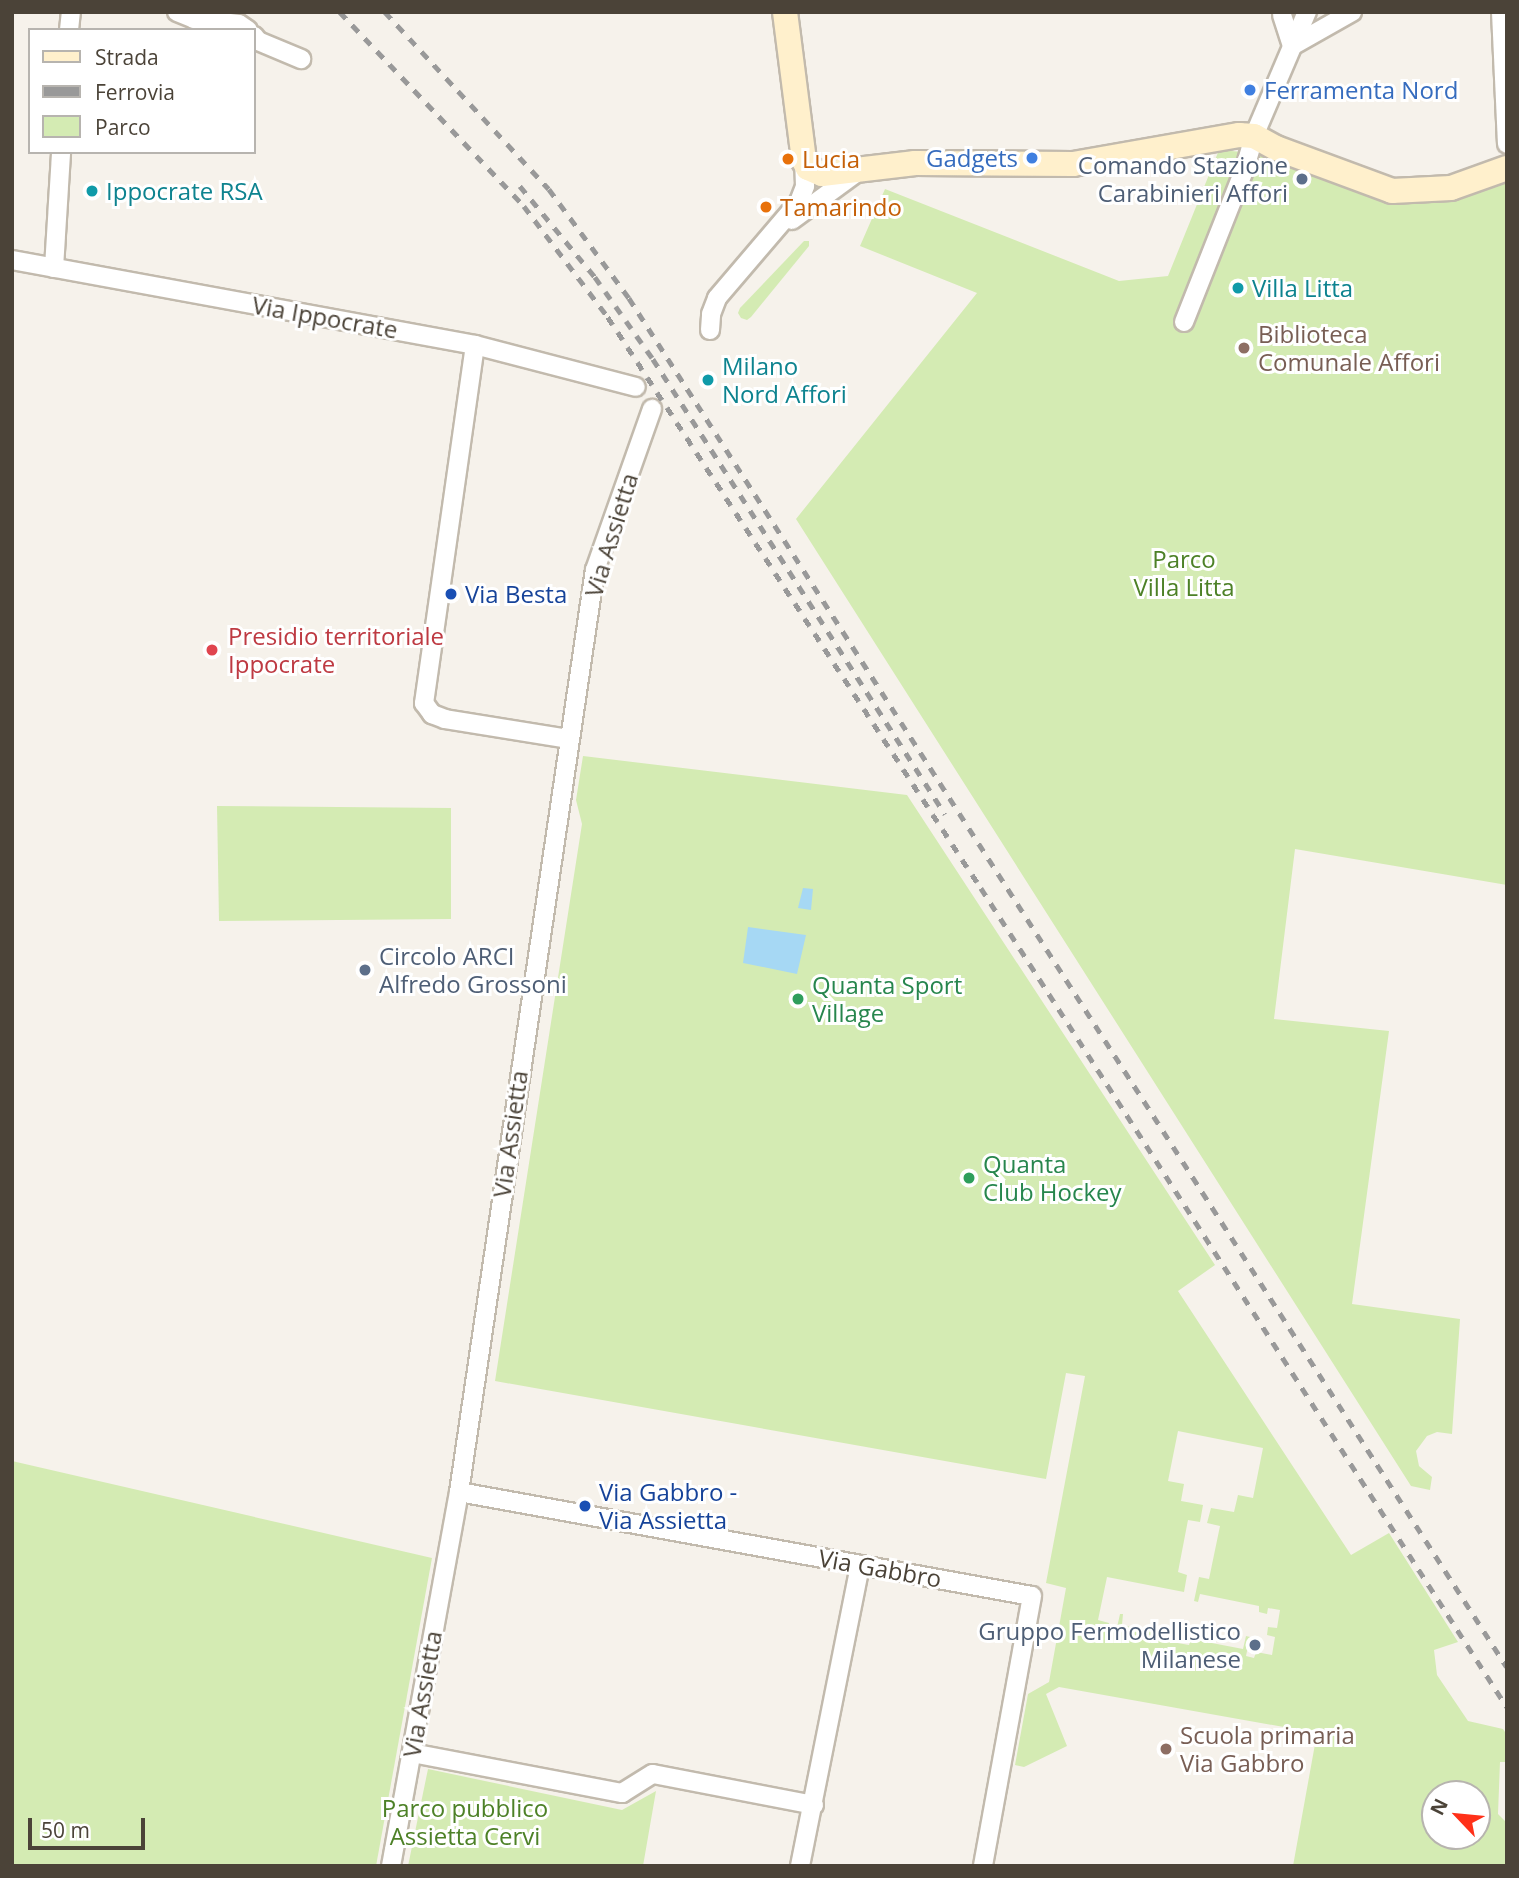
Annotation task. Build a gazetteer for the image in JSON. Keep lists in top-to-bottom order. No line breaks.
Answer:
{"streets":{"street":["Via Ippocrate","Via Assietta","Via Gabbro"]},"crossings":[["Via Assietta","Via Gabbro"]],"parks":["Parco Villa Litta","Parco pubblico Assietta Cervi"],"places":["Ferramenta Nord","Gadgets","Lucia","Comando Stazione Carabinieri Affori","Ippocrate RSA","Tamarindo","Villa Litta","Biblioteca Comunale Affori","Milano Nord Affori","Via Besta","Presidio territoriale Ippocrate","Circolo ARCI Alfredo Grossoni","Quanta Sport Village","Quanta Club Hockey","Via Gabbro - Via Assietta","Gruppo Fermodellistico Milanese","Scuola primaria Via Gabbro"],"legend":["Strada","Ferrovia","Parco"],"scale_bar":"50 m","north":"top left"}
